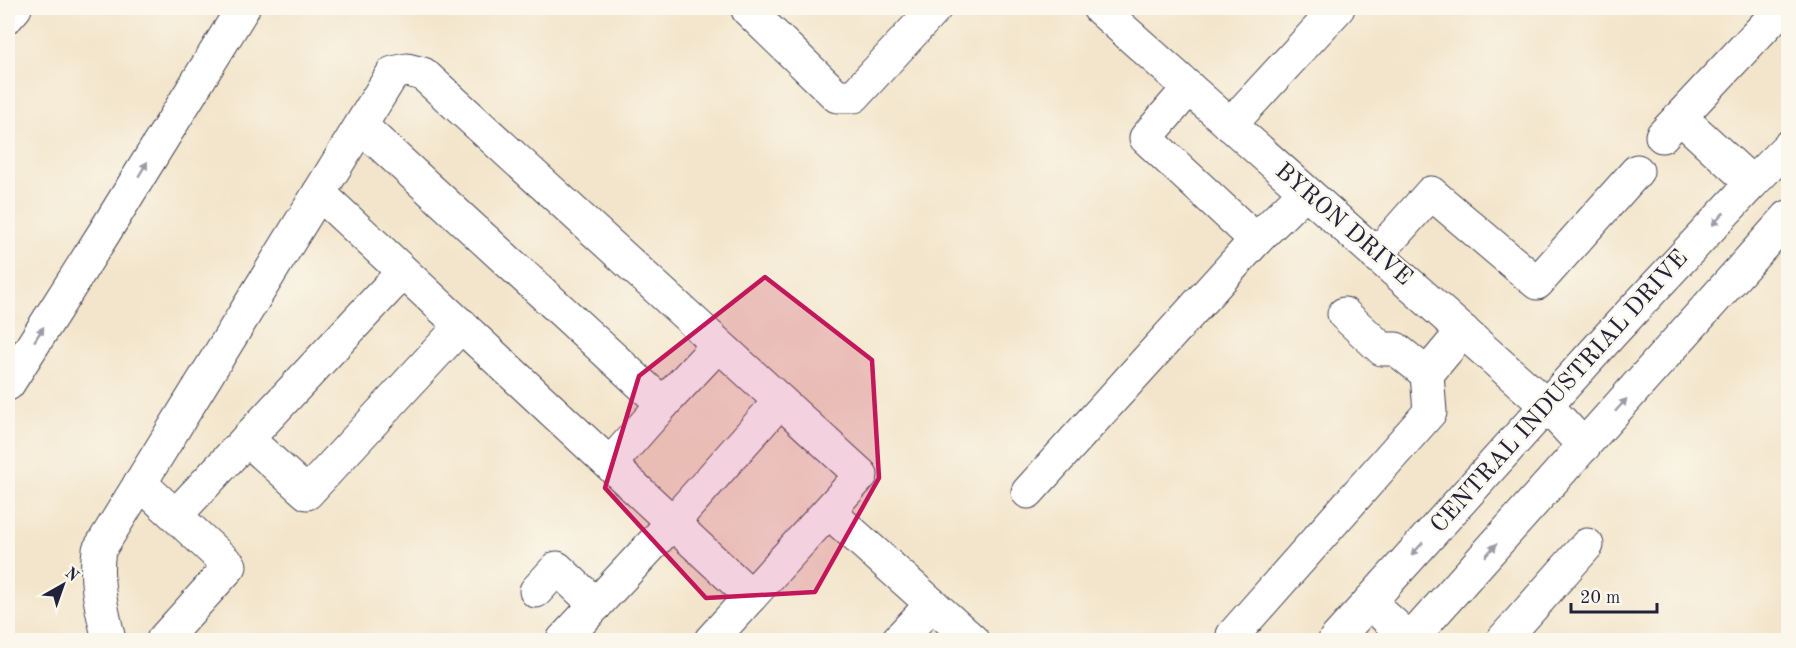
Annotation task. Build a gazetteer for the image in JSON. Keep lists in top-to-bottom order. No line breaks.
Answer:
{"streets":{"main road":["BYRON DRIVE","CENTRAL INDUSTRIAL DRIVE"]},"crossings":[["BYRON DRIVE","CENTRAL INDUSTRIAL DRIVE"]],"scale_bar":"20 m","north":"top right"}
